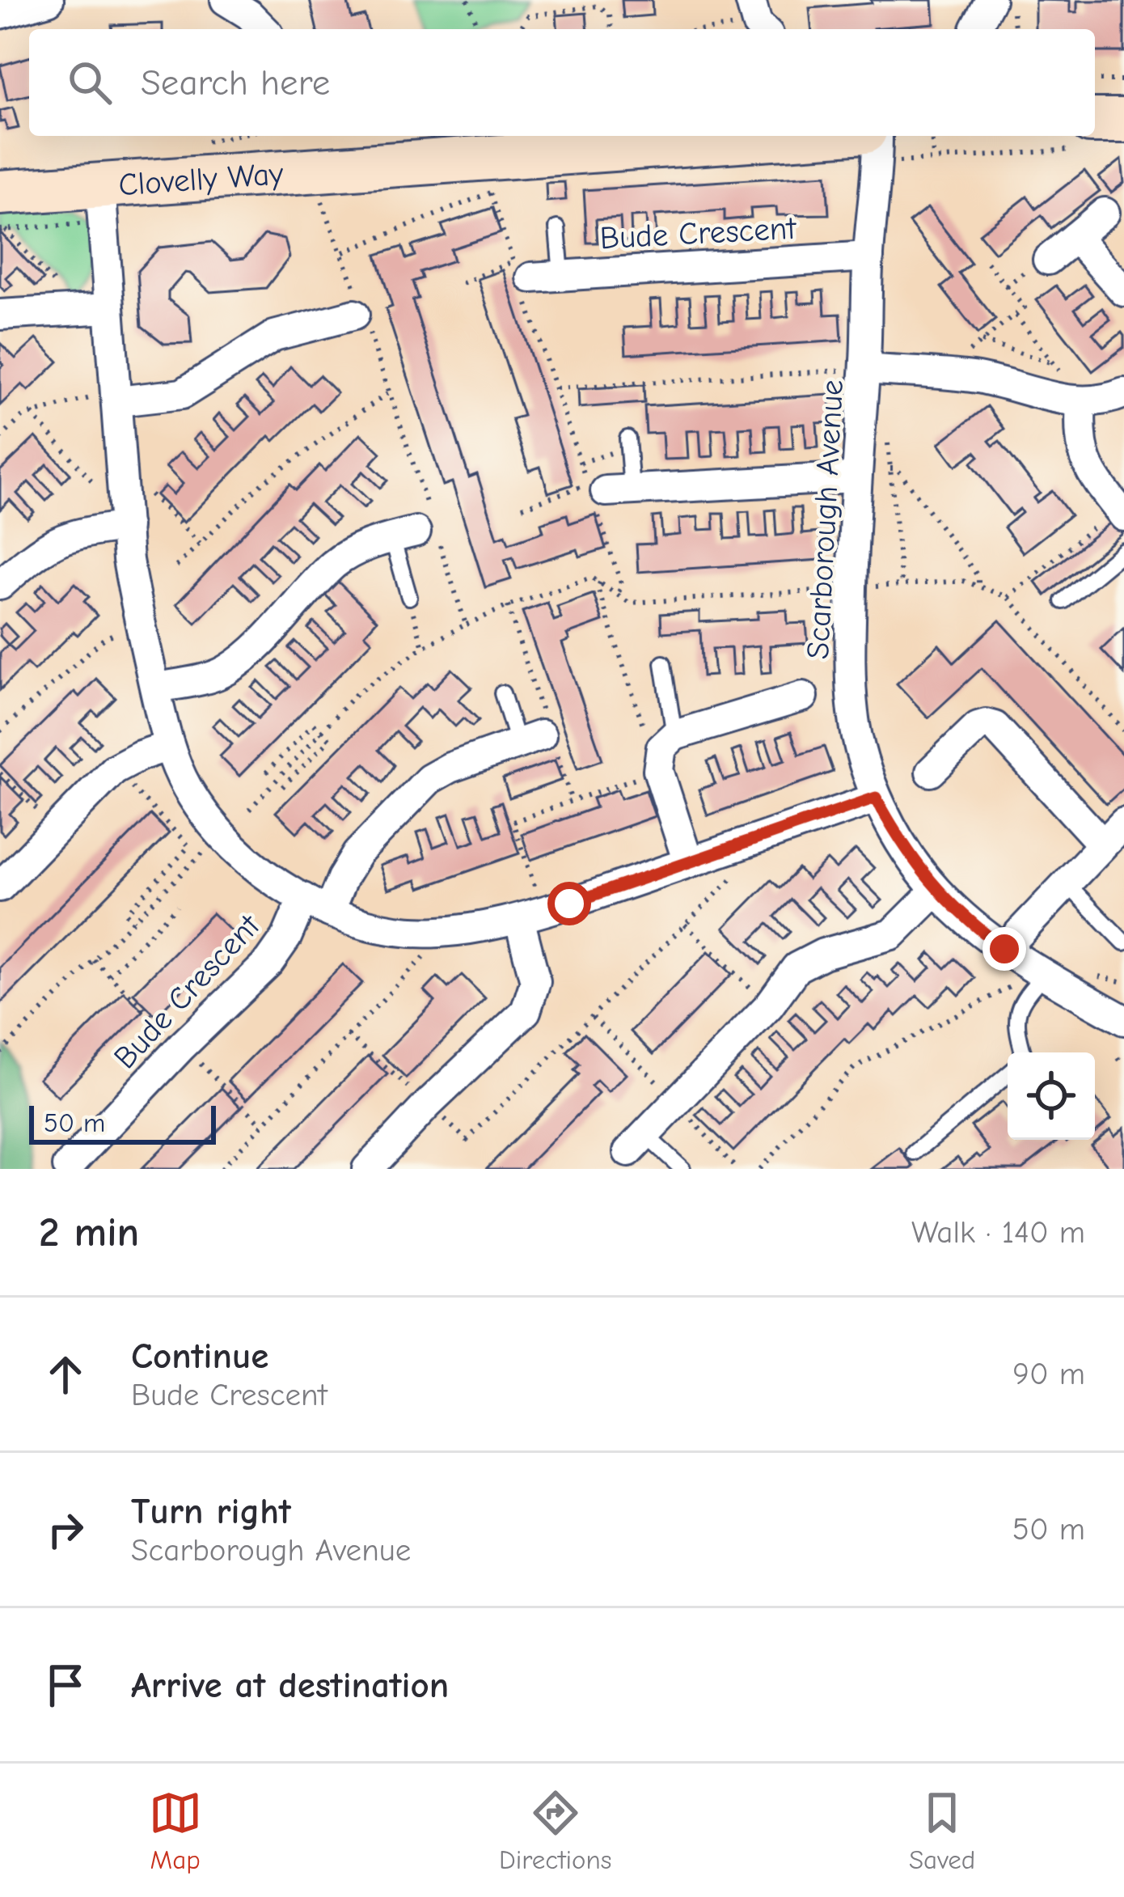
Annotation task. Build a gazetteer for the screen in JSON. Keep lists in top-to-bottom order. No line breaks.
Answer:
{"streets":{"street":["Clovelly Way","Bude Crescent","Scarborough Avenue"]},"crossings":[["Clovelly Way","Bude Crescent"],["Bude Crescent","Scarborough Avenue"]],"scale_bar":"50 m","page":{"search":"Search here","scale":"50 m","heading":["2 min","Walk · 140 m"],"list":[["Continue","Bude Crescent","90 m"],["Turn right","Scarborough Avenue","50 m"],"Arrive at destination"],"nav":["Map","Directions","Saved"]}}
